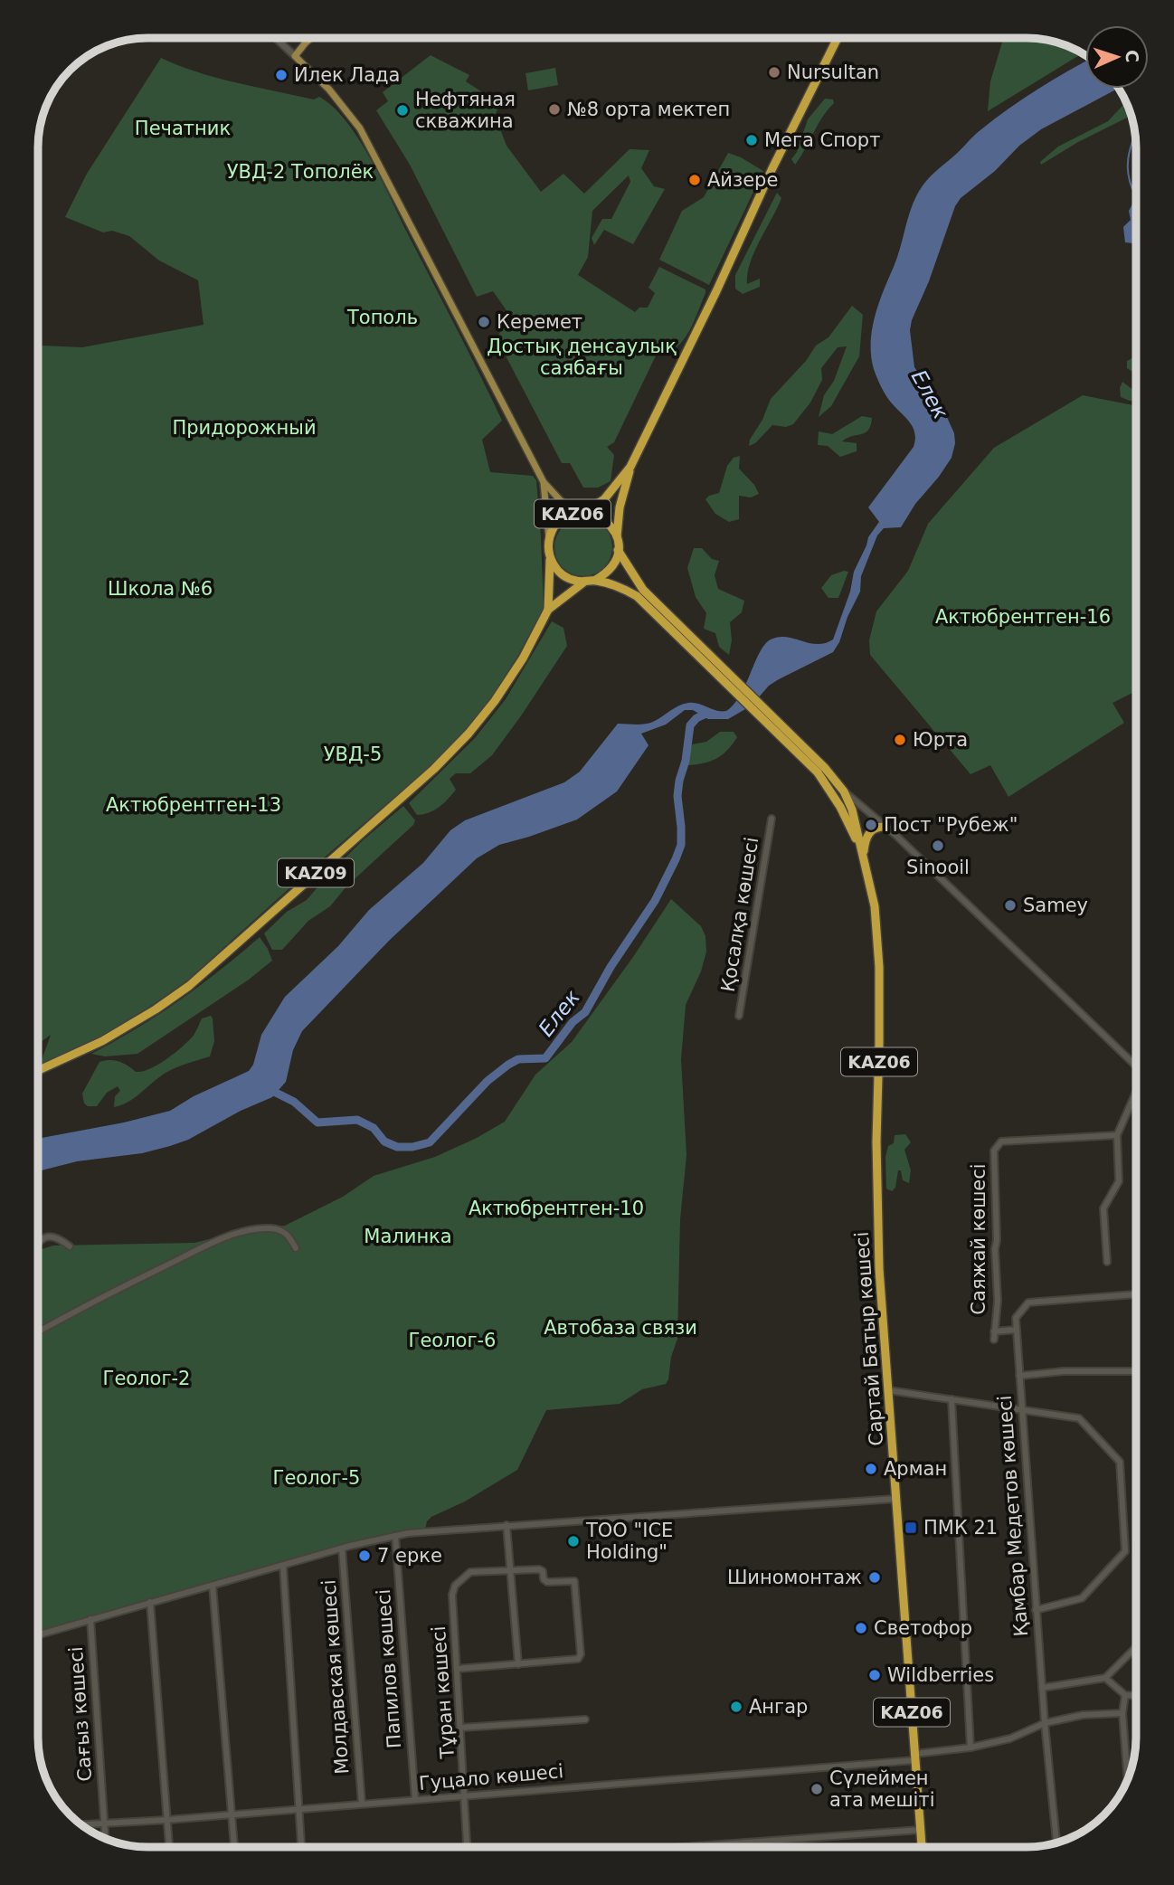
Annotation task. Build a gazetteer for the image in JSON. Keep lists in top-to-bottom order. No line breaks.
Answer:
{"streets":{"highway":["KАZ06","KAZ09","Сартай Батыр көшесі"],"street":["Қосалқа көшесі","Саяжай көшесі","Қамбар Медетов көшесі","Папилов көшесі","Молдавская көшесі","Тұран көшесі","Сағыз көшесі","Гуцало көшесі"]},"crossings":[["KАZ06","KAZ09"],["KАZ06","Сартай Батыр көшесі"],["Сартай Батыр көшесі","Гуцало көшесі"],["Қамбар Медетов көшесі","Гуцало көшесі"],["Папилов көшесі","Гуцало көшесі"],["Молдавская көшесі","Гуцало көшесі"],["Тұран көшесі","Гуцало көшесі"],["Сағыз көшесі","Гуцало көшесі"]],"water":["Елек"],"parks":["Печатник","УВД-2 Тополёк","Тополь","Достық денсаулық саябағы","Придорожный","Школа №6","Актюбрентген-16","УВД-5","Актюбрентген-13","Актюбрентген-10","Малинка","Автобаза связи","Геолог-6","Геолог-2","Геолог-5"],"places":{"other":["Nursultan","Илек Лада","№8 орта мектеп","Нефтяная скважина","Мега Спорт","Айзере","Керемет","Юрта","Пост \"Рубеж\"","Sinooil","Samey","Арман","ТОО \"ICE Holding\"","7 ерке","Шиномонтаж","Светофор","Wildberries","Ангар","Сүлеймен ата мешіті"],"transit":["ПМК 21"]},"north":"right"}
